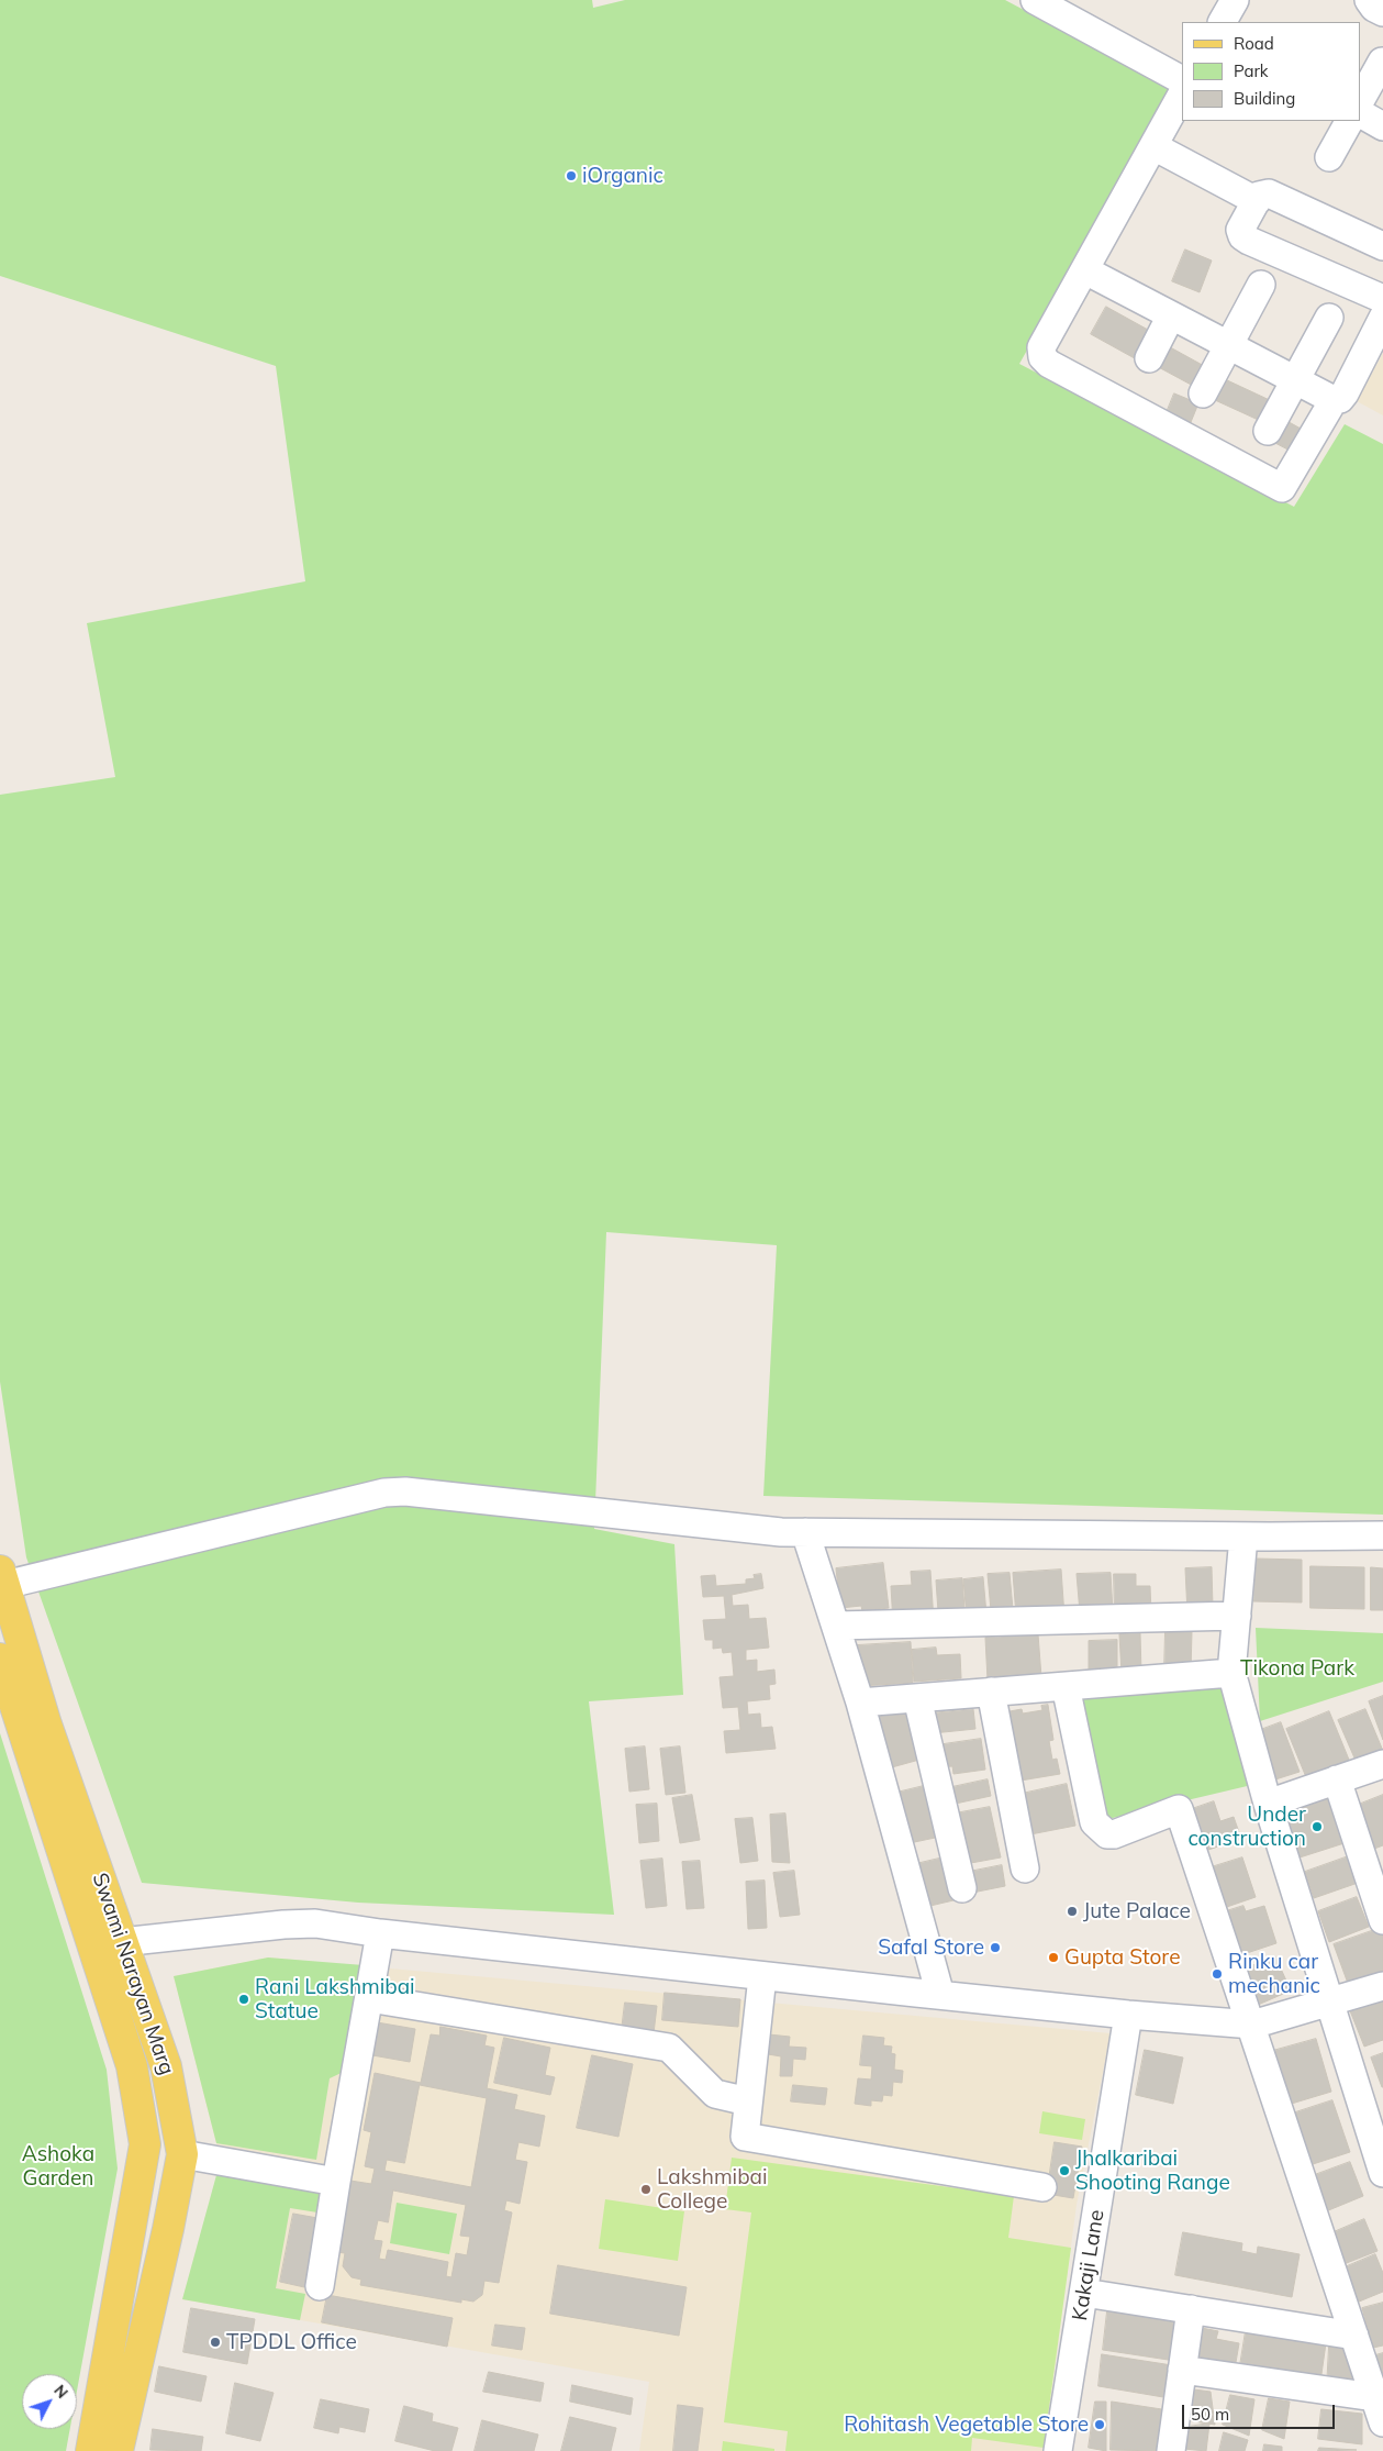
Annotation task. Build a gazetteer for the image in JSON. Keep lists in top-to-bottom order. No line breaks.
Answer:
{"streets":{"main road":["Swami Narayan Marg"],"street":["Kakaji Lane"]},"parks":["Tikona Park","Ashoka Garden"],"places":["iOrganic","Under construction","Jute Palace","Safal Store","Gupta Store","Rinku car mechanic","Rani Lakshmibai Statue","Jhalkaribai Shooting Range","Lakshmibai College","TPDDL Office","Rohitash Vegetable Store"],"legend":["Road","Park","Building"],"scale_bar":"50 m","north":"top right"}
